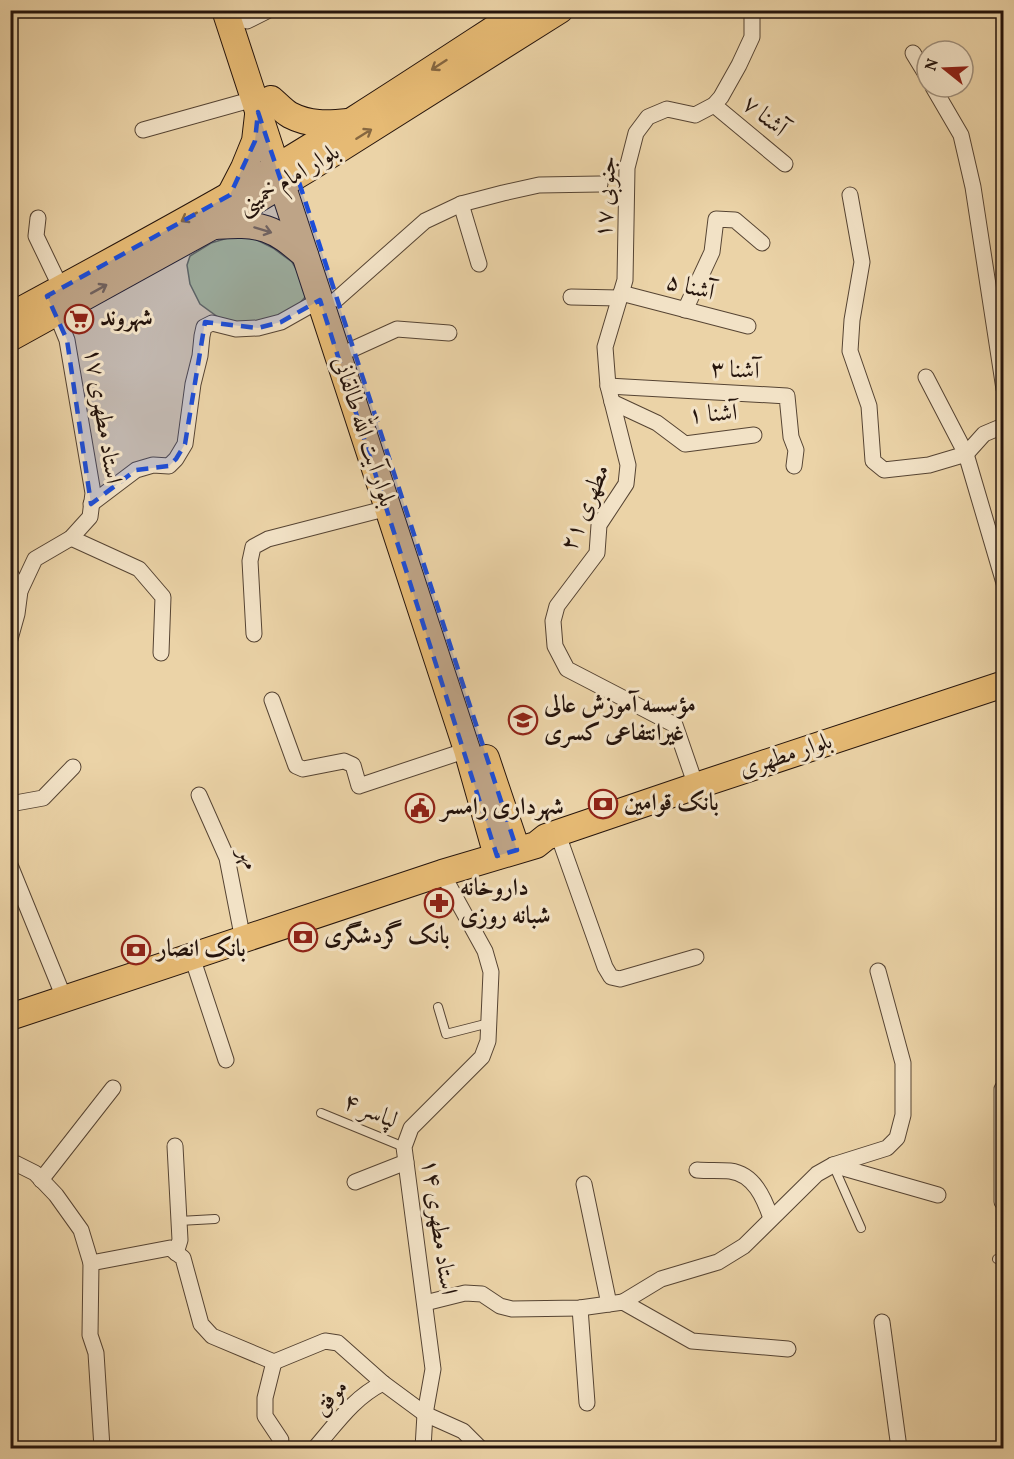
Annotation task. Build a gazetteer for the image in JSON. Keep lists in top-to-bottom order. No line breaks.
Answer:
{"streets":{"main road":["بلوار امام خمینی","بلوار آیت الله طالقانی","بلوار مطهری"],"street":["آشنا ۷","جنوبی ۱۷","آشنا ۵","آشنا ۳","آشنا ۱","استاد مطهری ۱۷","مطهری ۲۱","مهر","استاد مطهری ۱۴","موفق"],"lane":["لپاسر ۴"]},"crossings":[["آشنا ۷","جنوبی ۱۷"],["بلوار امام خمینی","استاد مطهری ۱۷"],["بلوار امام خمینی","بلوار آیت الله طالقانی"],["جنوبی ۱۷","آشنا ۵"],["جنوبی ۱۷","مطهری ۲۱"],["آشنا ۵","مطهری ۲۱"],["آشنا ۳","مطهری ۲۱"],["آشنا ۱","مطهری ۲۱"],["بلوار آیت الله طالقانی","بلوار مطهری"],["مطهری ۲۱","بلوار مطهری"],["بلوار مطهری","مهر"],["بلوار مطهری","استاد مطهری ۱۴"],["لپاسر ۴","استاد مطهری ۱۴"]],"places":{"supermarket":["شهروند"],"school or university":["مؤسسه آموزش عالی غیرانتفاعی کسری"],"bank":["بانک قوامین","بانک گردشگری","بانک انصار"],"public building":["شهرداری رامسر"],"pharmacy":["داروخانه شبانه روزی"]},"north":"left"}
